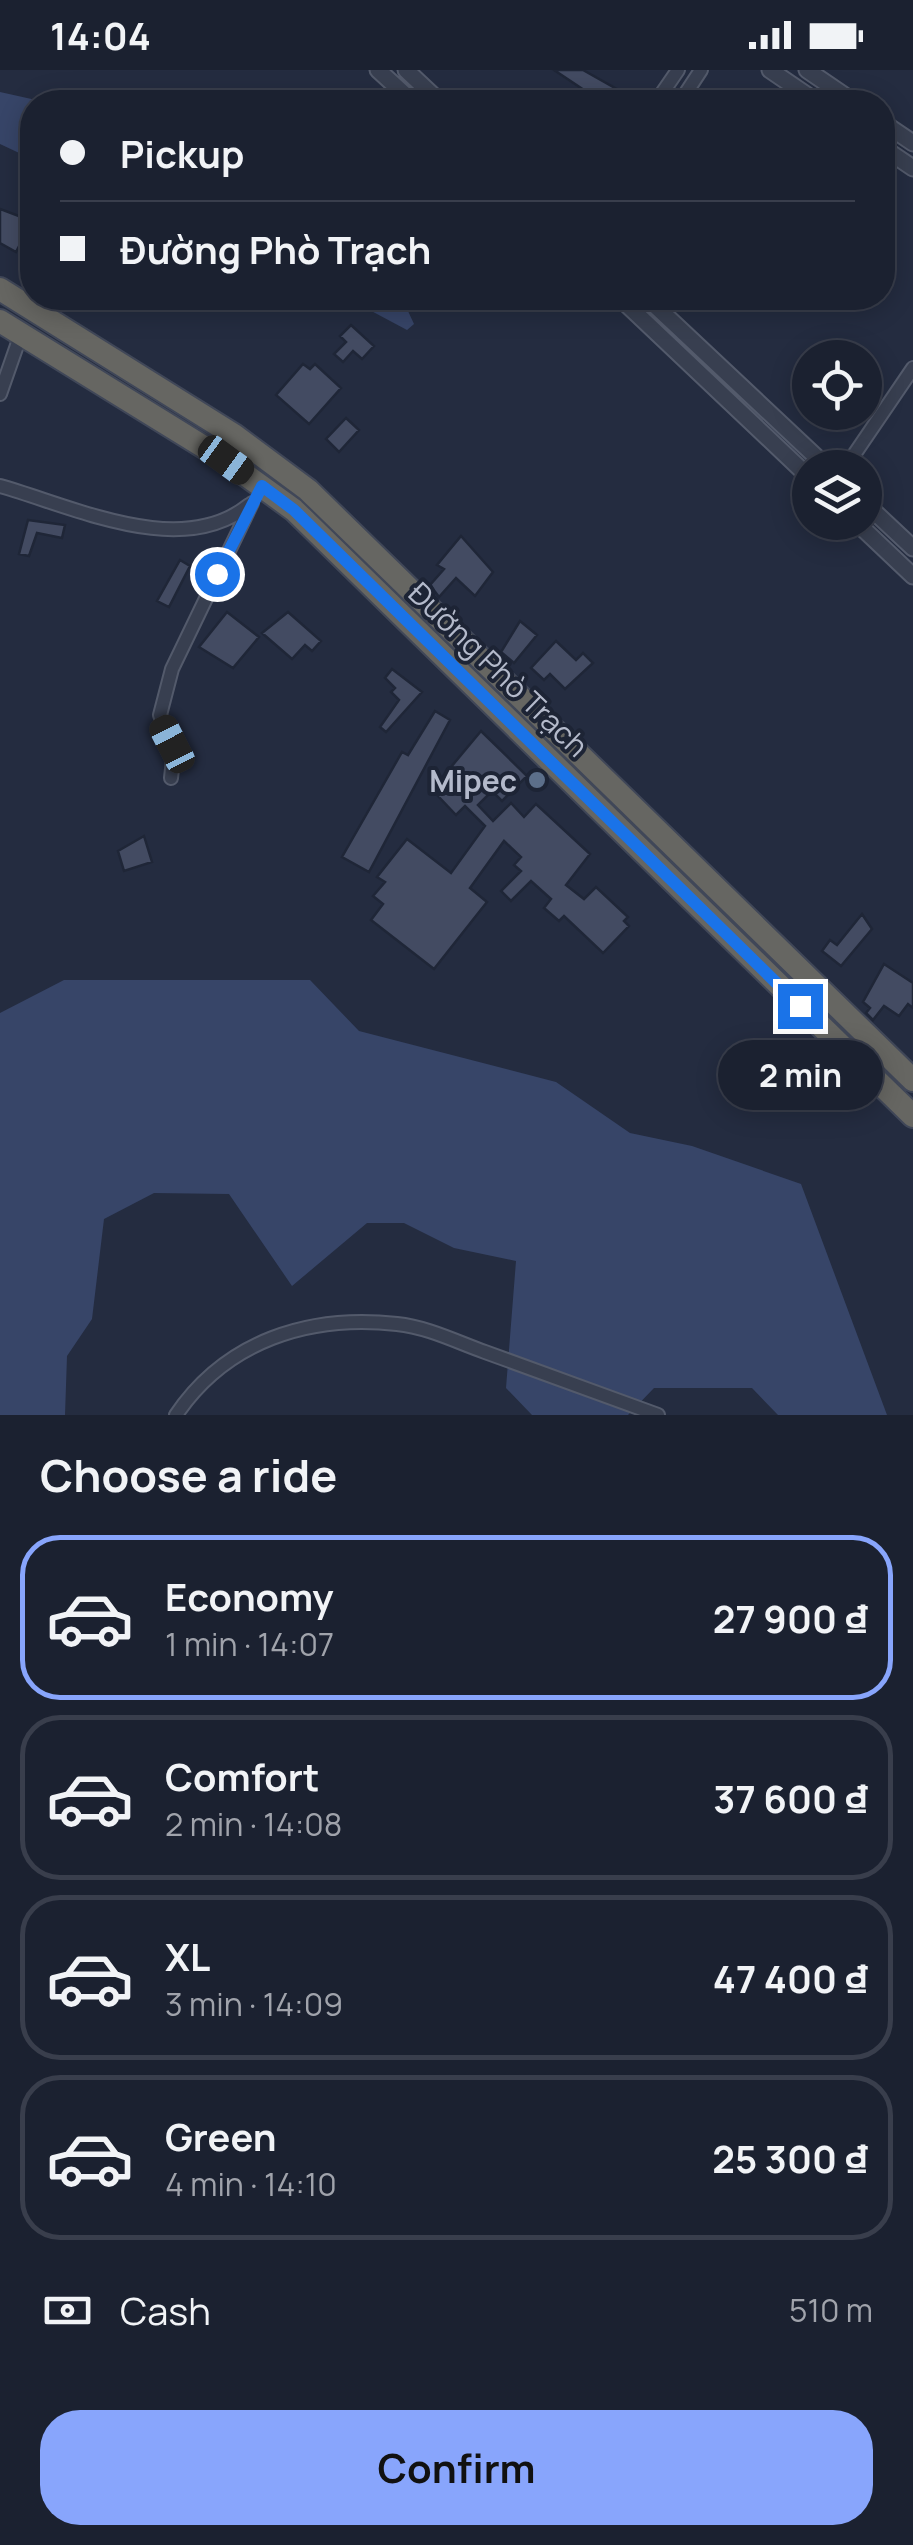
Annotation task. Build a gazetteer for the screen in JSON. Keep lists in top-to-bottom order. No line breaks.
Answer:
{"streets":{"highway":["Đường Phò Trạch"]},"places":["Mipec"],"page":{"status":"14:04","banner":["Pickup","Đường Phò Trạch"],"bubble":"2 min","heading":"Choose a ride","list":[{"name":"Economy","note":"1 min · 14:07","value":"27 900 ₫"},{"name":"Comfort","note":"2 min · 14:08","value":"37 600 ₫"},{"name":"XL","note":"3 min · 14:09","value":"47 400 ₫"},{"name":"Green","note":"4 min · 14:10","value":"25 300 ₫"}],"pay":["Cash","510 m"],"buttons":"Confirm"}}
